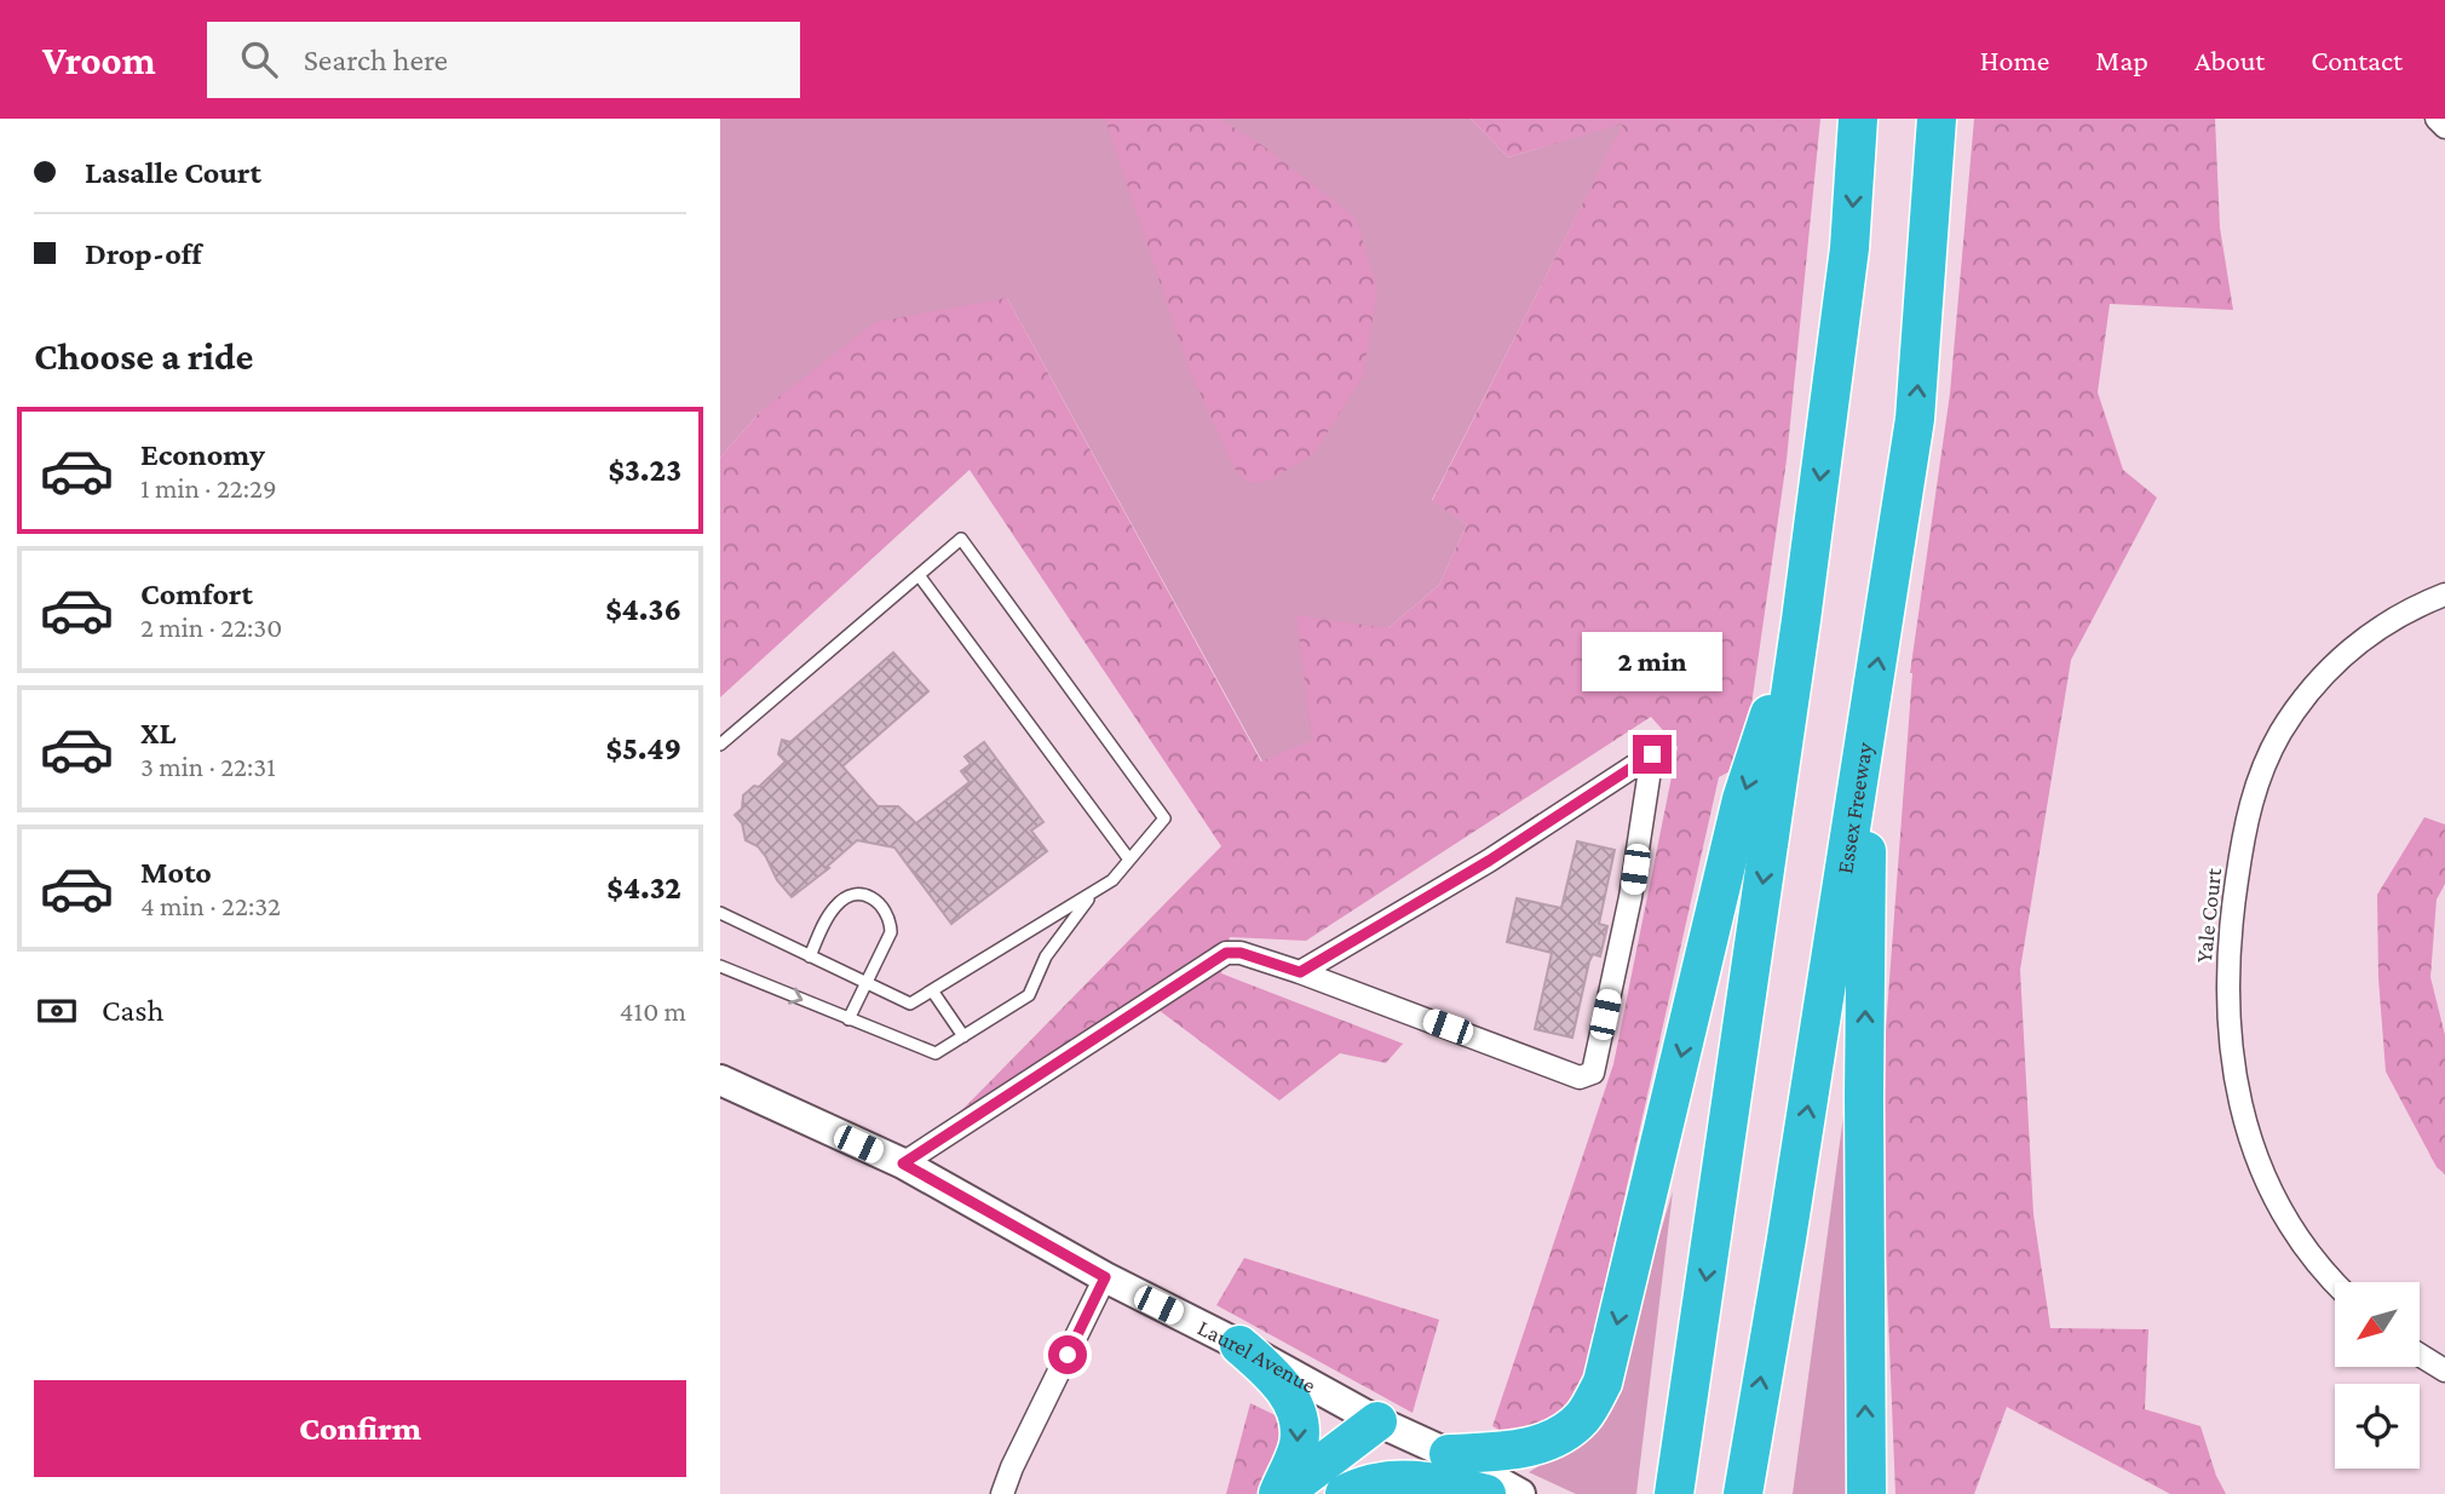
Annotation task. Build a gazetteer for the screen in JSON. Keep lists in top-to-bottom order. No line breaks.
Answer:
{"streets":{"highway":["Essex Freeway"],"main road":["Laurel Avenue"],"street":["Yale Court"]},"north":"bottom left","page":{"header":"Vroom","search":"Search here","nav":["Home","Map","About","Contact"],"banner":["Lasalle Court","Drop-off"],"heading":"Choose a ride","list":[{"name":"Economy","note":"1 min · 22:29","value":"$3.23"},{"name":"Comfort","note":"2 min · 22:30","value":"$4.36"},{"name":"XL","note":"3 min · 22:31","value":"$5.49"},{"name":"Moto","note":"4 min · 22:32","value":"$4.32"}],"bubble":"2 min","pay":["Cash","410 m"],"buttons":"Confirm"}}
